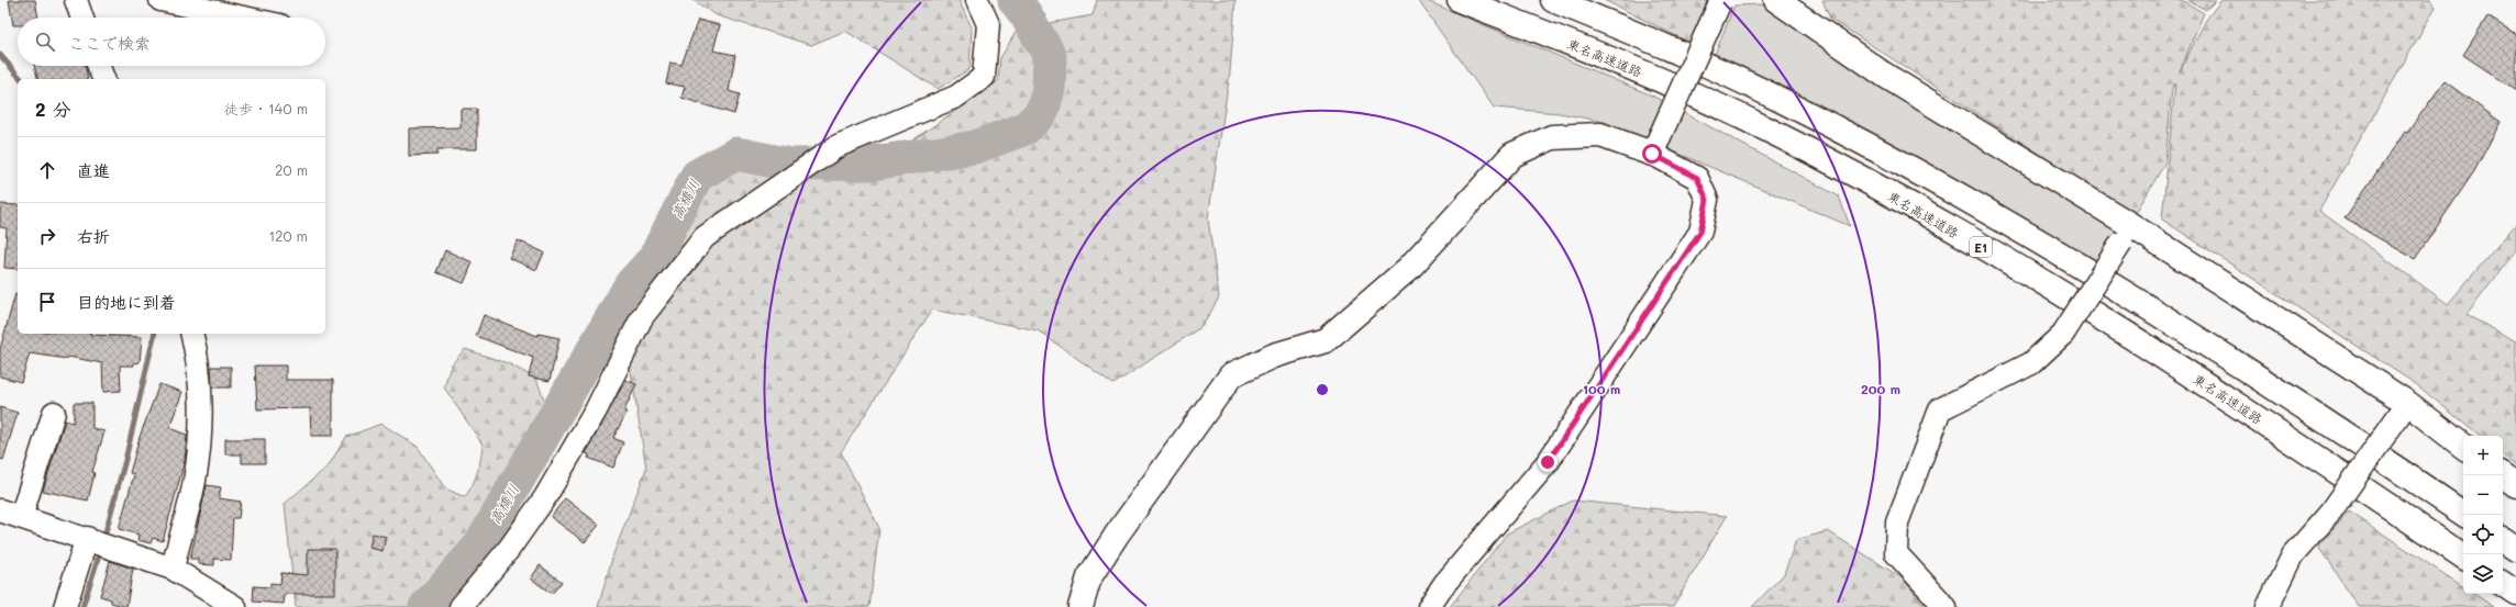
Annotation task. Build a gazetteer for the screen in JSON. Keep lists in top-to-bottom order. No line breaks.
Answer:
{"streets":{"main road":["東名高速道路","E1"]},"water":["高橋川"],"page":{"search":"ここで検索","heading":["2 分","徒歩 · 140 m"],"list":[["直進","20 m"],["右折","120 m"],"目的地に到着"],"map_buttons":["+","−"]},"rings":["100 m","200 m"]}
